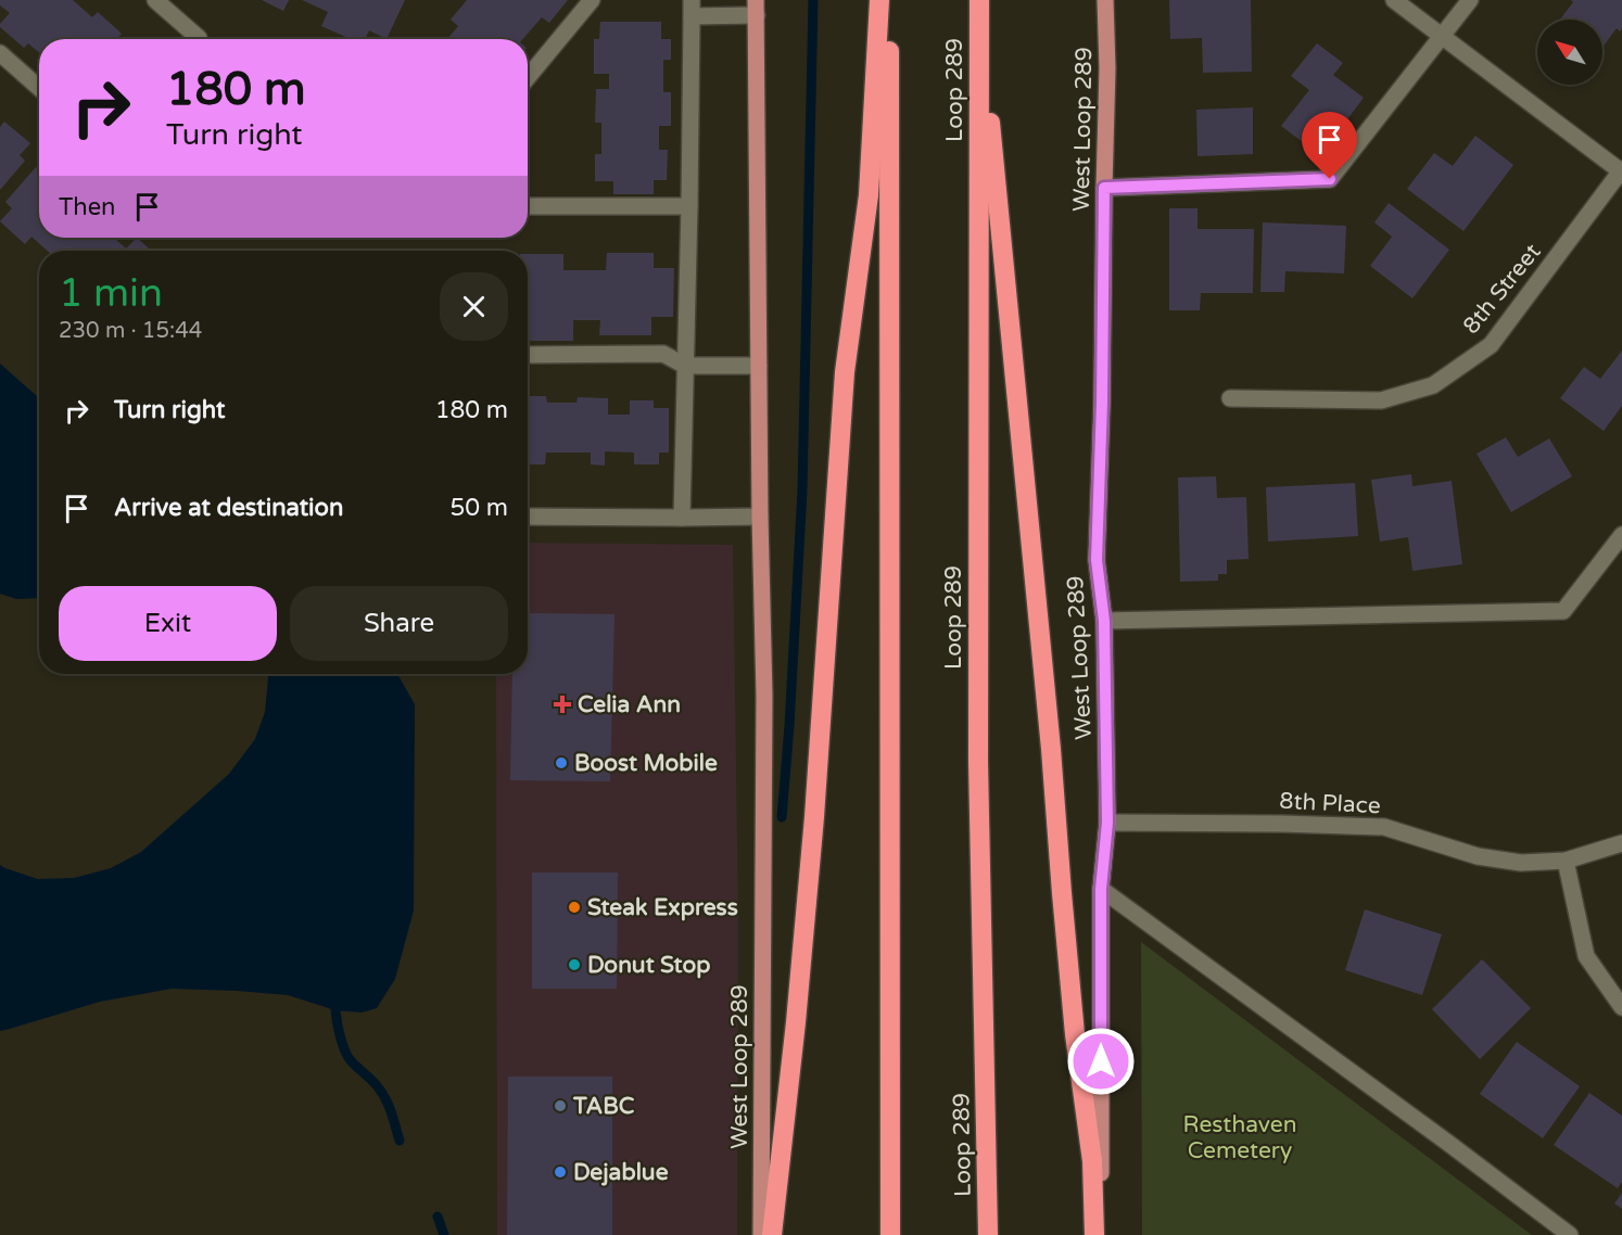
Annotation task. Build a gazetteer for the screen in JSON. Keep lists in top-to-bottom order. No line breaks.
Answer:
{"streets":{"highway":["Loop 289"],"main road":["West Loop 289"],"street":["8th Street","8th Place"]},"crossings":[["West Loop 289","8th Place"]],"parks":["Resthaven Cemetery"],"places":{"health":["Celia Ann"],"other":["Boost Mobile","Steak Express","Donut Stop","TABC","Dejablue"]},"north":"top left","page":{"turn":["180 m","Turn right"],"then":"Then","heading":["1 min","230 m · 15:44"],"list":[{"name":"Turn right","value":"180 m"},{"name":"Arrive at destination","value":"50 m"}],"buttons":["Exit","Share"]}}
